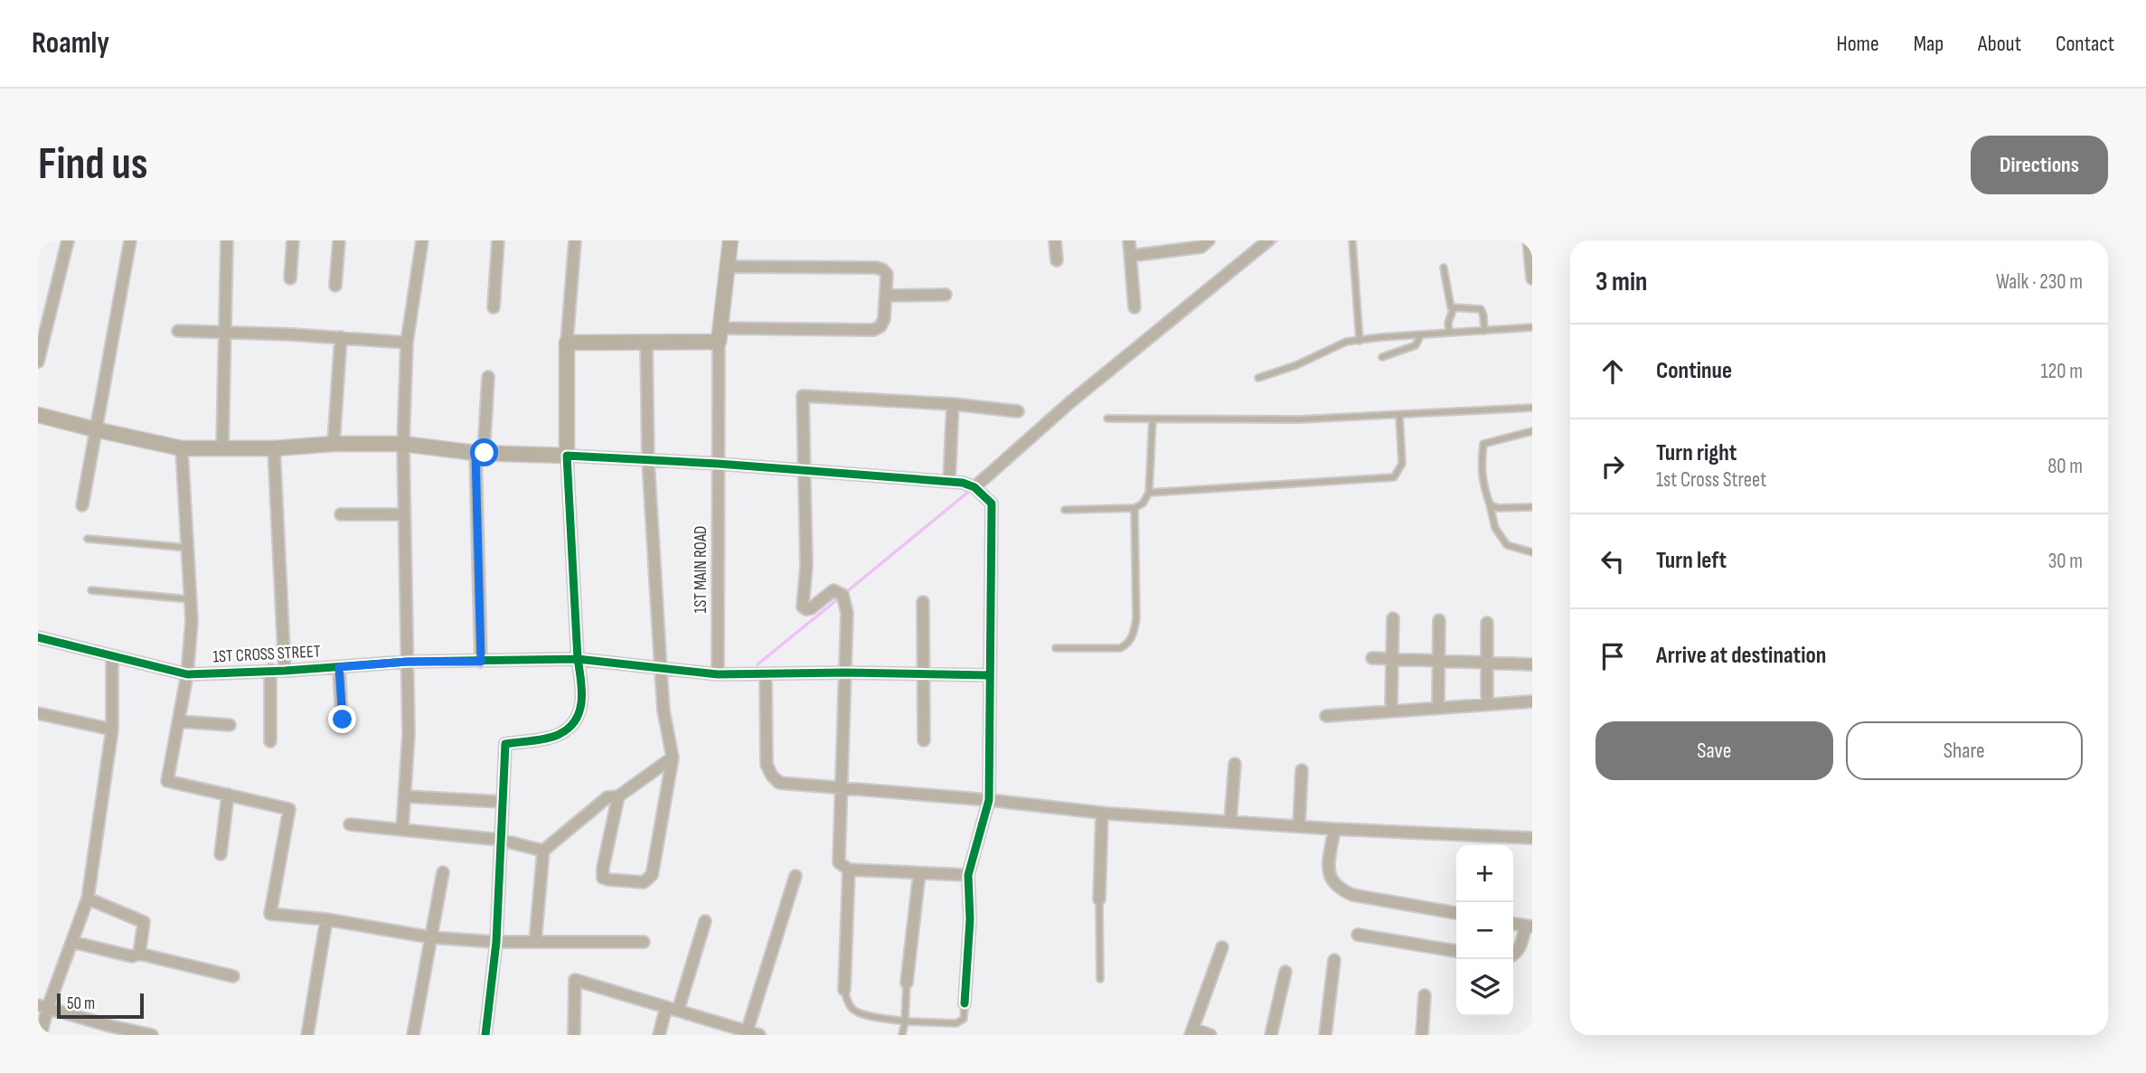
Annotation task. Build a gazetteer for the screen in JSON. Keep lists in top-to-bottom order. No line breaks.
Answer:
{"streets":{"street":["1ST MAIN ROAD","1ST CROSS STREET"]},"crossings":[["1ST MAIN ROAD","1ST CROSS STREET"]],"scale_bar":"50 m","page":{"header":"Roamly","nav":["Home","Map","About","Contact"],"buttons":["Directions",["Save","Share"]],"title":"Find us","heading":["3 min","Walk · 230 m"],"list":[["Continue","120 m"],["Turn right","1st Cross Street","80 m"],["Turn left","30 m"],"Arrive at destination"],"map_buttons":["+","−"],"scale":"50 m"}}
